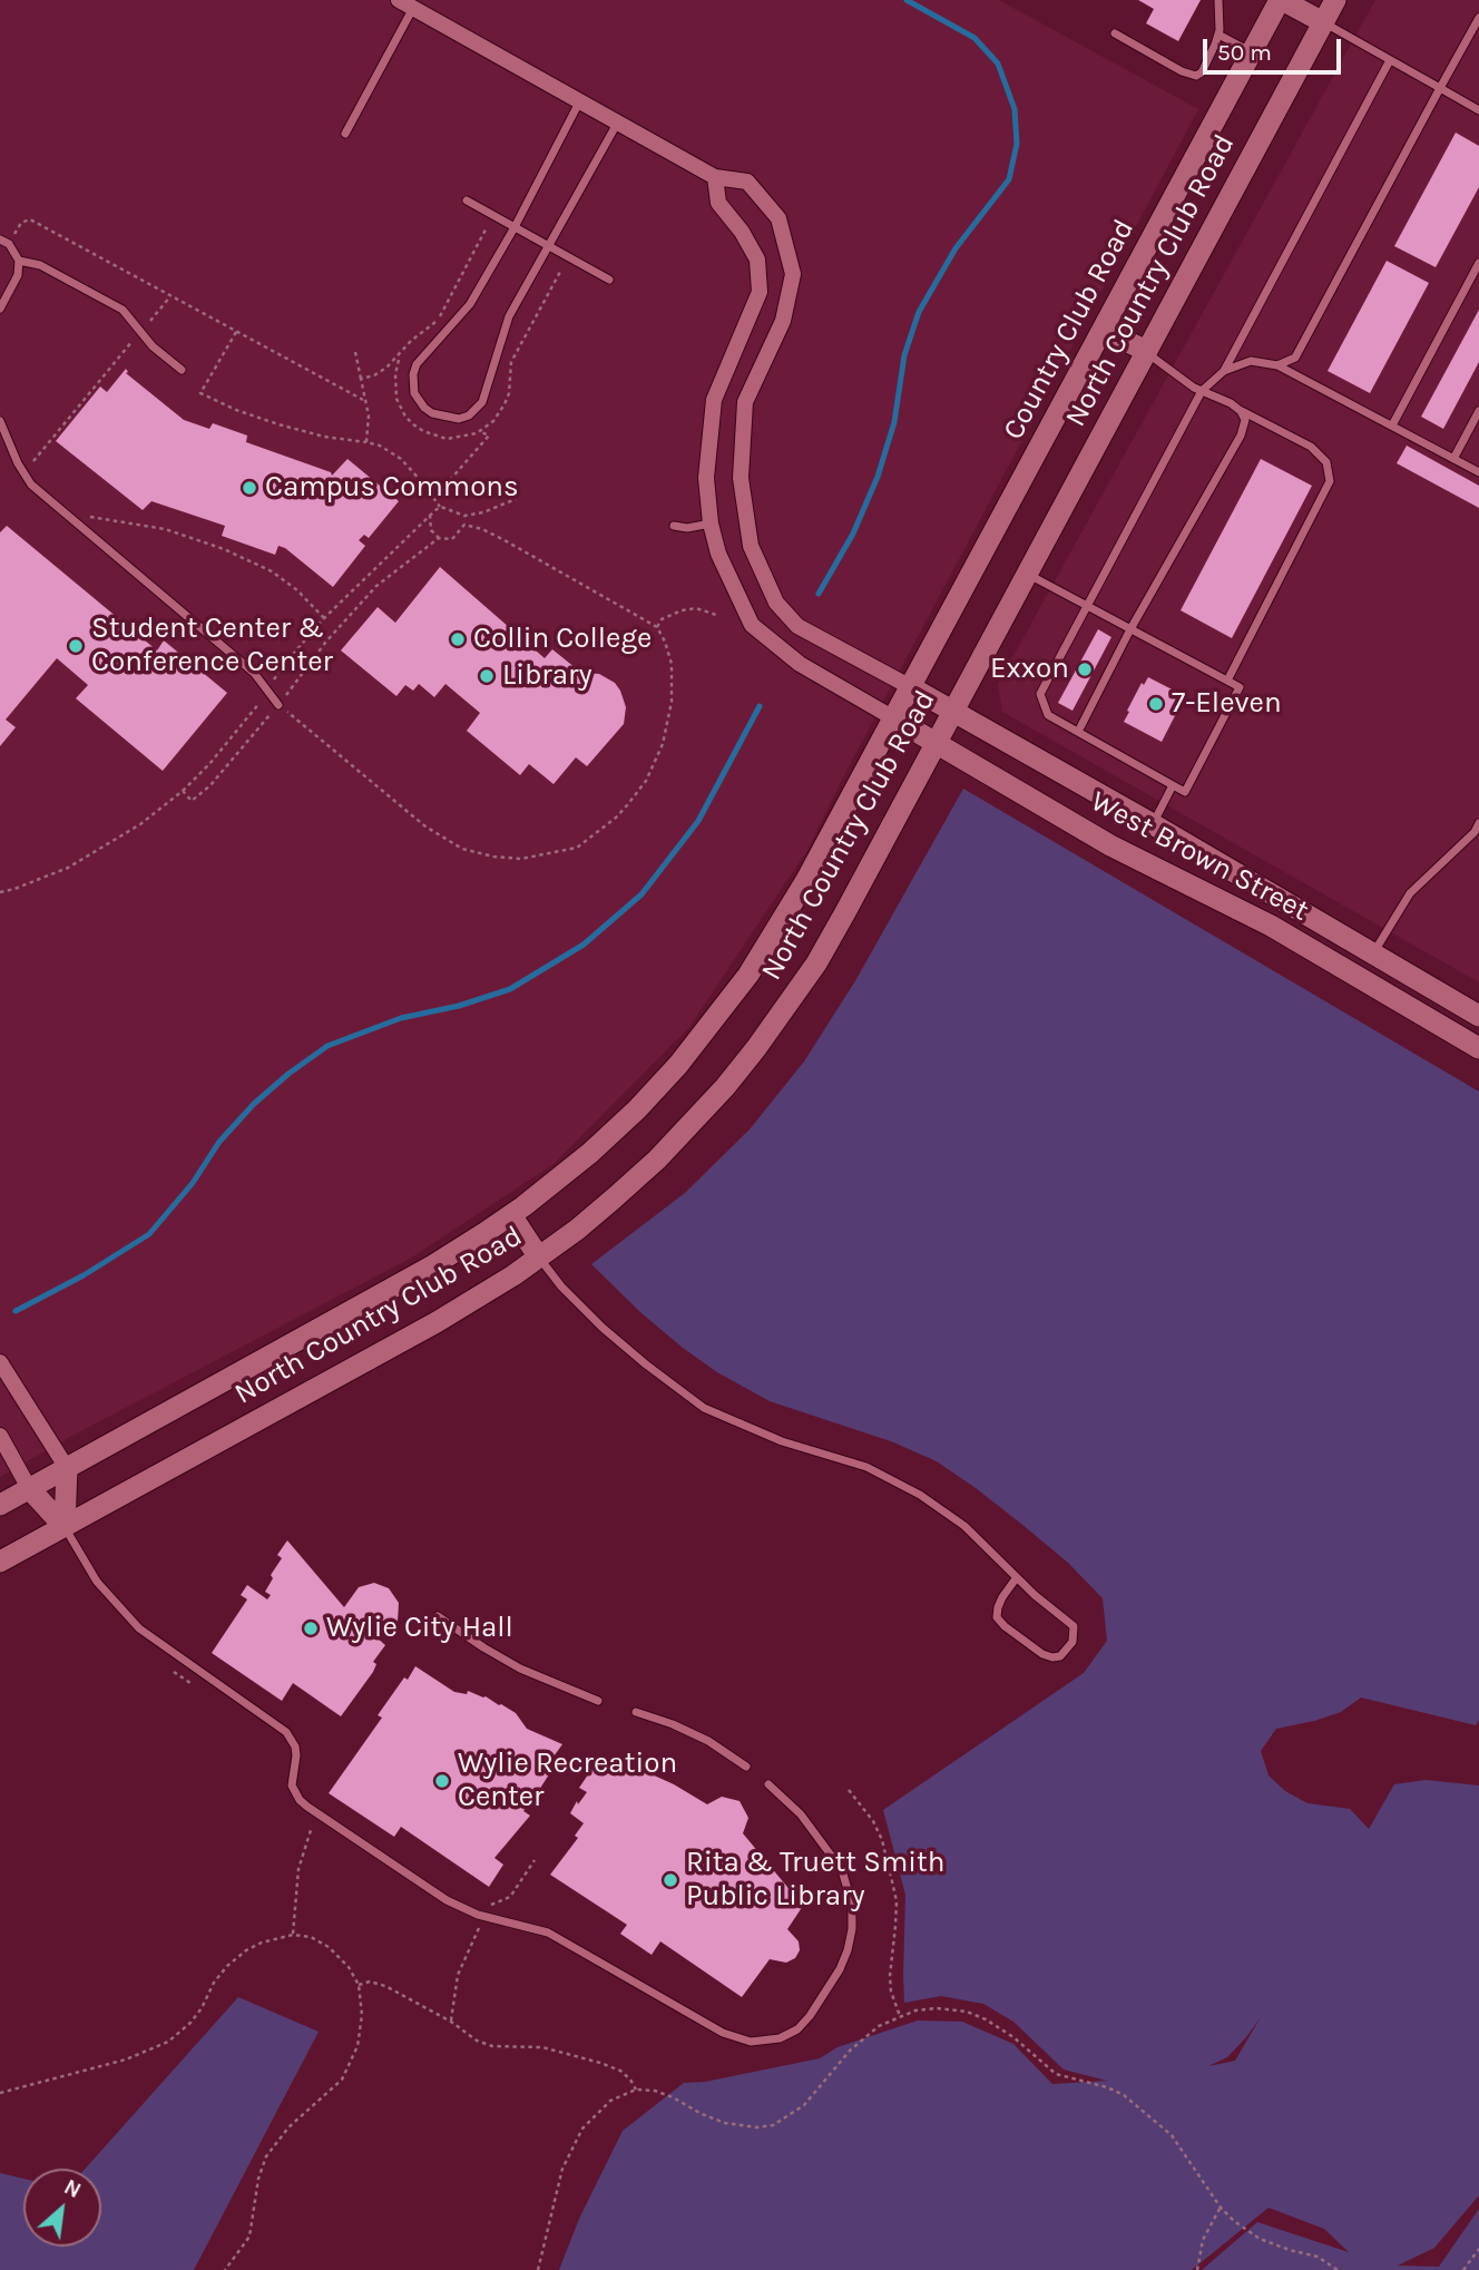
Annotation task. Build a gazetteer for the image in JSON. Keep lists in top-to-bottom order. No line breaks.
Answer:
{"streets":{"main road":["North Country Club Road","Country Club Road","West Brown Street"]},"crossings":[["North Country Club Road","Country Club Road"],["North Country Club Road","West Brown Street"],["Country Club Road","West Brown Street"]],"places":["Campus Commons","Collin College","Student Center & Conference Center","Exxon","Library","7-Eleven","Wylie City Hall","Wylie Recreation Center","Rita & Truett Smith Public Library"],"scale_bar":"50 m","north":"top right"}
